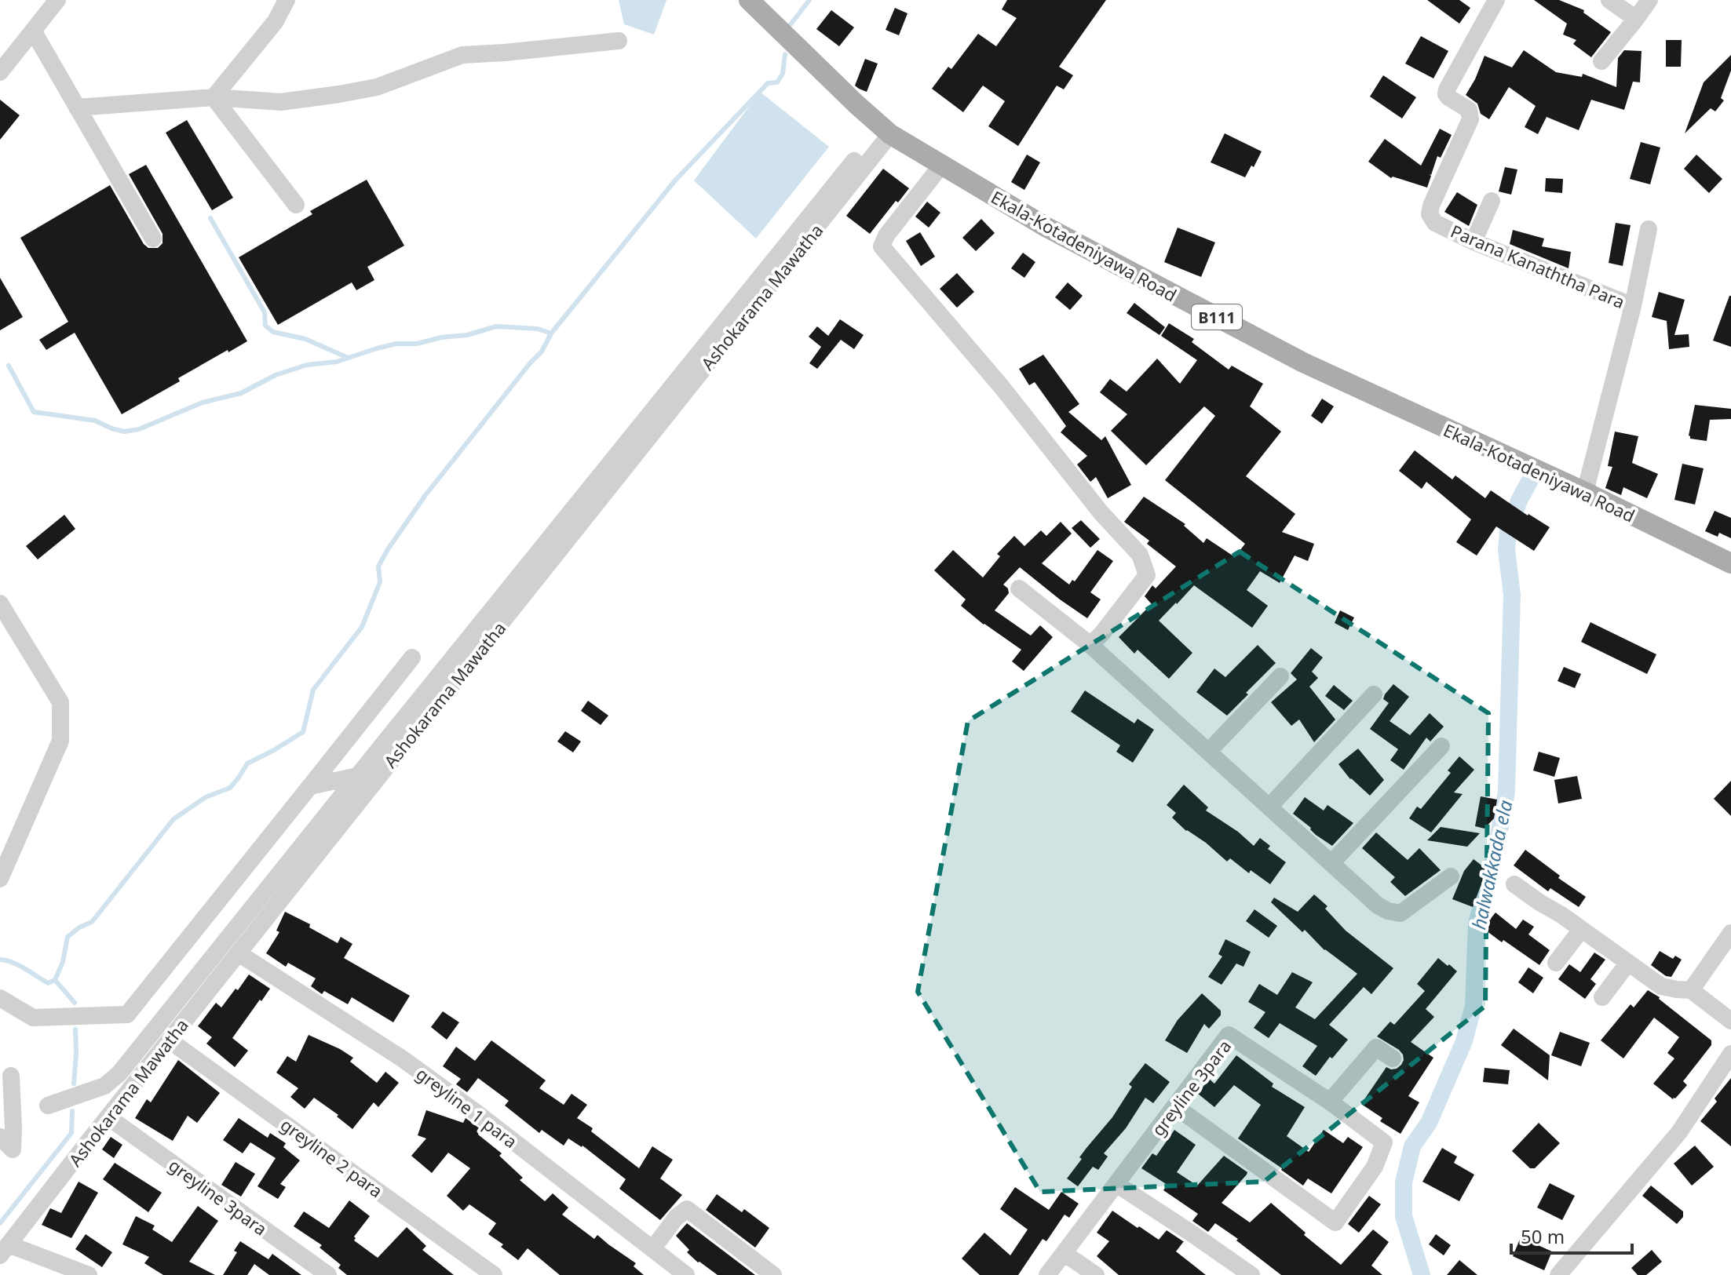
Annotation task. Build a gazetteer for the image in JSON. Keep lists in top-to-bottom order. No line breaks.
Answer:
{"streets":{"main road":["Ekala-Kotadeniyawa Road","B111"],"street":["Parana Kanaththa Para","Ashokarama Mawatha","greyline 3para","greyline 1 para","greyline 2 para"]},"crossings":[["Ekala-Kotadeniyawa Road","Parana Kanaththa Para"],["Ekala-Kotadeniyawa Road","Ashokarama Mawatha"],["Ashokarama Mawatha","greyline 3para"],["Ashokarama Mawatha","greyline 1 para"],["Ashokarama Mawatha","greyline 2 para"]],"water":["halwakkada ela"],"scale_bar":"50 m"}
